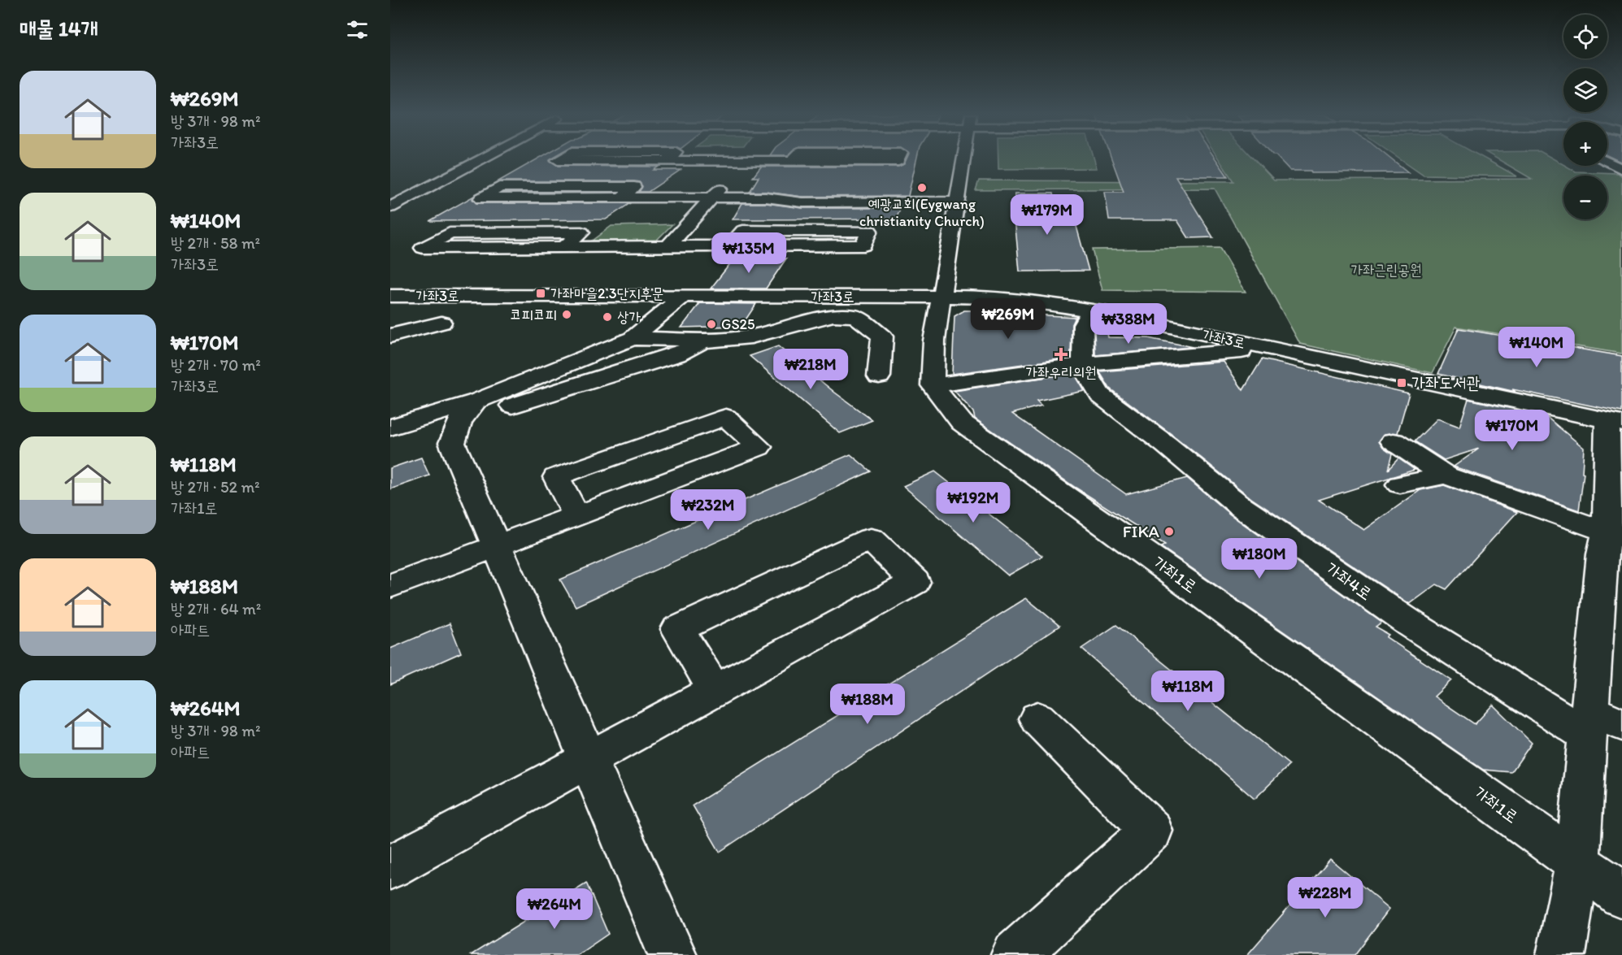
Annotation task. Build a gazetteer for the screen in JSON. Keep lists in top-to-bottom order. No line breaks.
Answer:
{"streets":{"street":["가좌3로","가좌1로","가좌4로"]},"crossings":[["가좌3로","가좌1로"],["가좌3로","가좌4로"]],"parks":["가좌근린공원"],"places":{"other":["예광교회(Eygwang christianity Church)","코피코피","상가","GS25","FIKA"],"transit":["가좌마을2.3단지후문","가좌도서관"],"health":["가좌우리의원"]},"page":{"heading":"매물 14개","map_buttons":["+","−"],"list":[{"name":"₩269M","note":"방 3개 · 98 m² · 가좌3로"},{"name":"₩140M","note":"방 2개 · 58 m² · 가좌3로"},{"name":"₩170M","note":"방 2개 · 70 m² · 가좌3로"},{"name":"₩118M","note":"방 2개 · 52 m² · 가좌1로"},{"name":"₩188M","note":"방 2개 · 64 m² · 아파트"},{"name":"₩264M","note":"방 3개 · 98 m² · 아파트"}],"price":["₩179M","₩135M","₩269M","₩388M","₩140M","₩218M","₩170M","₩192M","₩232M","₩180M","₩118M","₩188M","₩228M","₩264M"]}}
